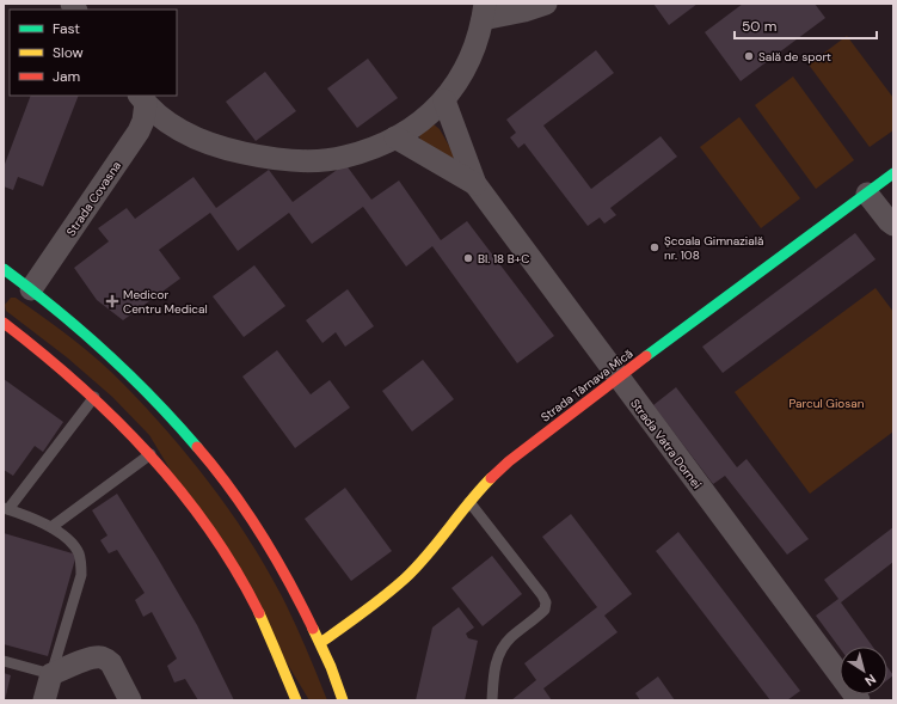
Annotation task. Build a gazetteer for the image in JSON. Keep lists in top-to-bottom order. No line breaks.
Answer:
{"streets":{"main road":["Strada Târnava Mică"],"street":["Strada Covasna","Strada Vatra Dornei"]},"crossings":[["Strada Covasna","Strada Vatra Dornei"],["Strada Târnava Mică","Strada Vatra Dornei"]],"parks":["Parcul Giosan"],"places":{"other":["Sală de sport","Școala Gimnazială nr. 108","Bl. 18 B+C"],"health":["Medicor Centru Medical"]},"legend":["Fast","Slow","Jam"],"scale_bar":"50 m","north":"bottom right"}
